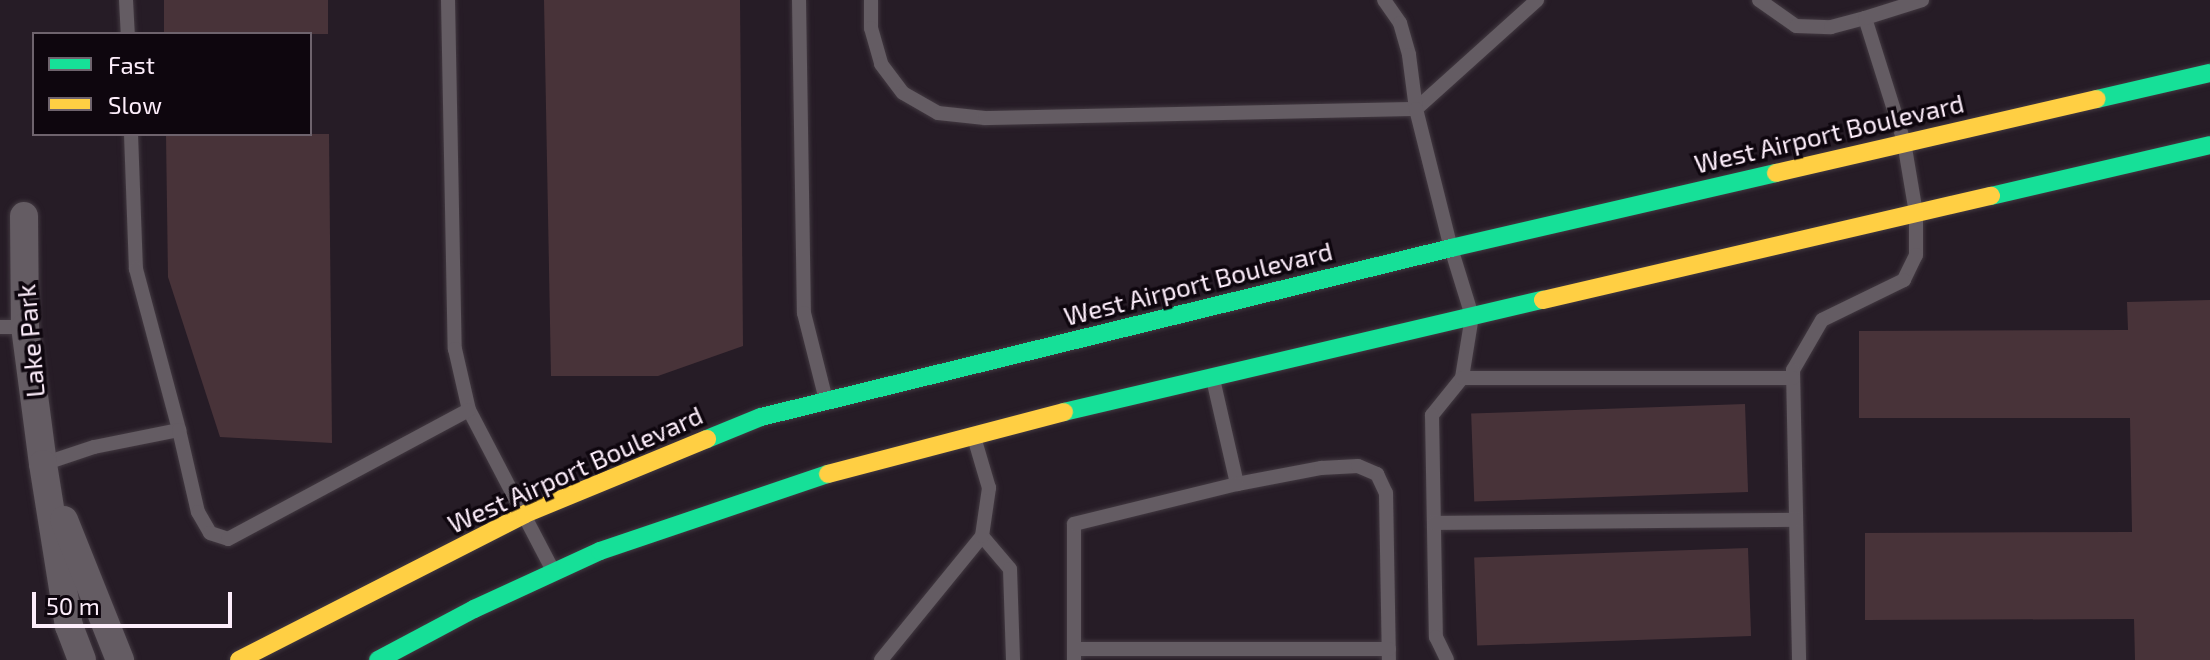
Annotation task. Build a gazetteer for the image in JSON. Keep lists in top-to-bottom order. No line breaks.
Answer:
{"streets":{"main road":["West Airport Boulevard"],"street":["Lake Park"]},"legend":["Fast","Slow"],"scale_bar":"50 m"}
